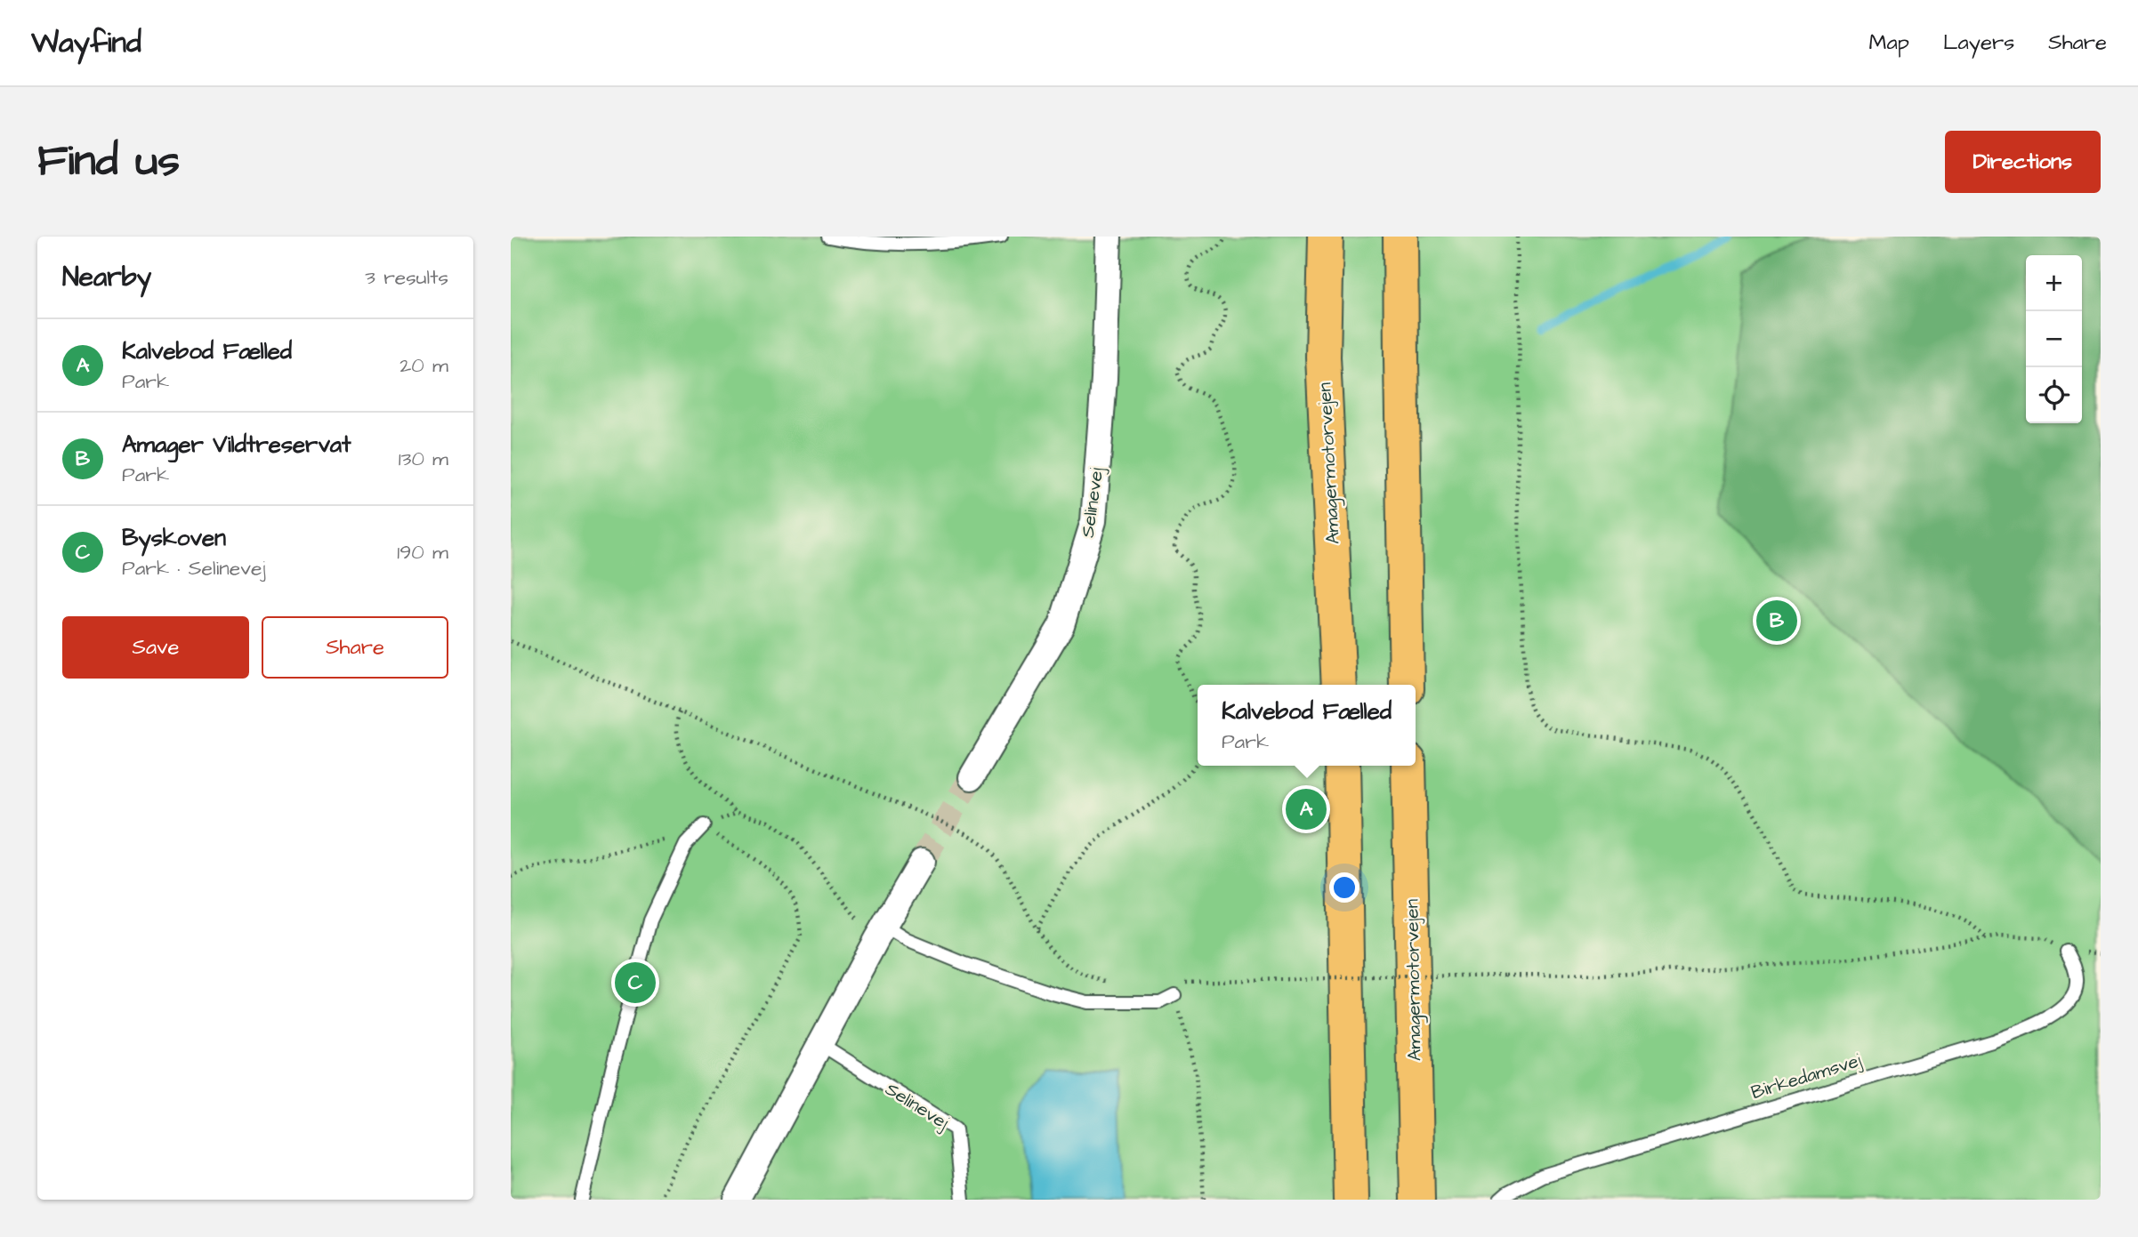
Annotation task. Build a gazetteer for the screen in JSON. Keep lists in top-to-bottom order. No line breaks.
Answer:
{"streets":{"highway":["Amagermotorvejen"],"street":["Selinevej"],"lane":["Birkedamsvej"]},"page":{"header":"Wayfind","nav":["Map","Layers","Share"],"buttons":["Directions",["Save","Share"]],"title":"Find us","heading":["Nearby","3 results"],"map_buttons":["+","−"],"list":[{"mark":"A","name":"Kalvebod Fælled","note":"Park","value":"20 m"},{"mark":"B","name":"Amager Vildtreservat","note":"Park","value":"130 m"},{"mark":"C","name":"Byskoven","note":"Park · Selinevej","value":"190 m"}],"pins":["B","A","C"],"popup":["Kalvebod Fælled","Park"]}}
